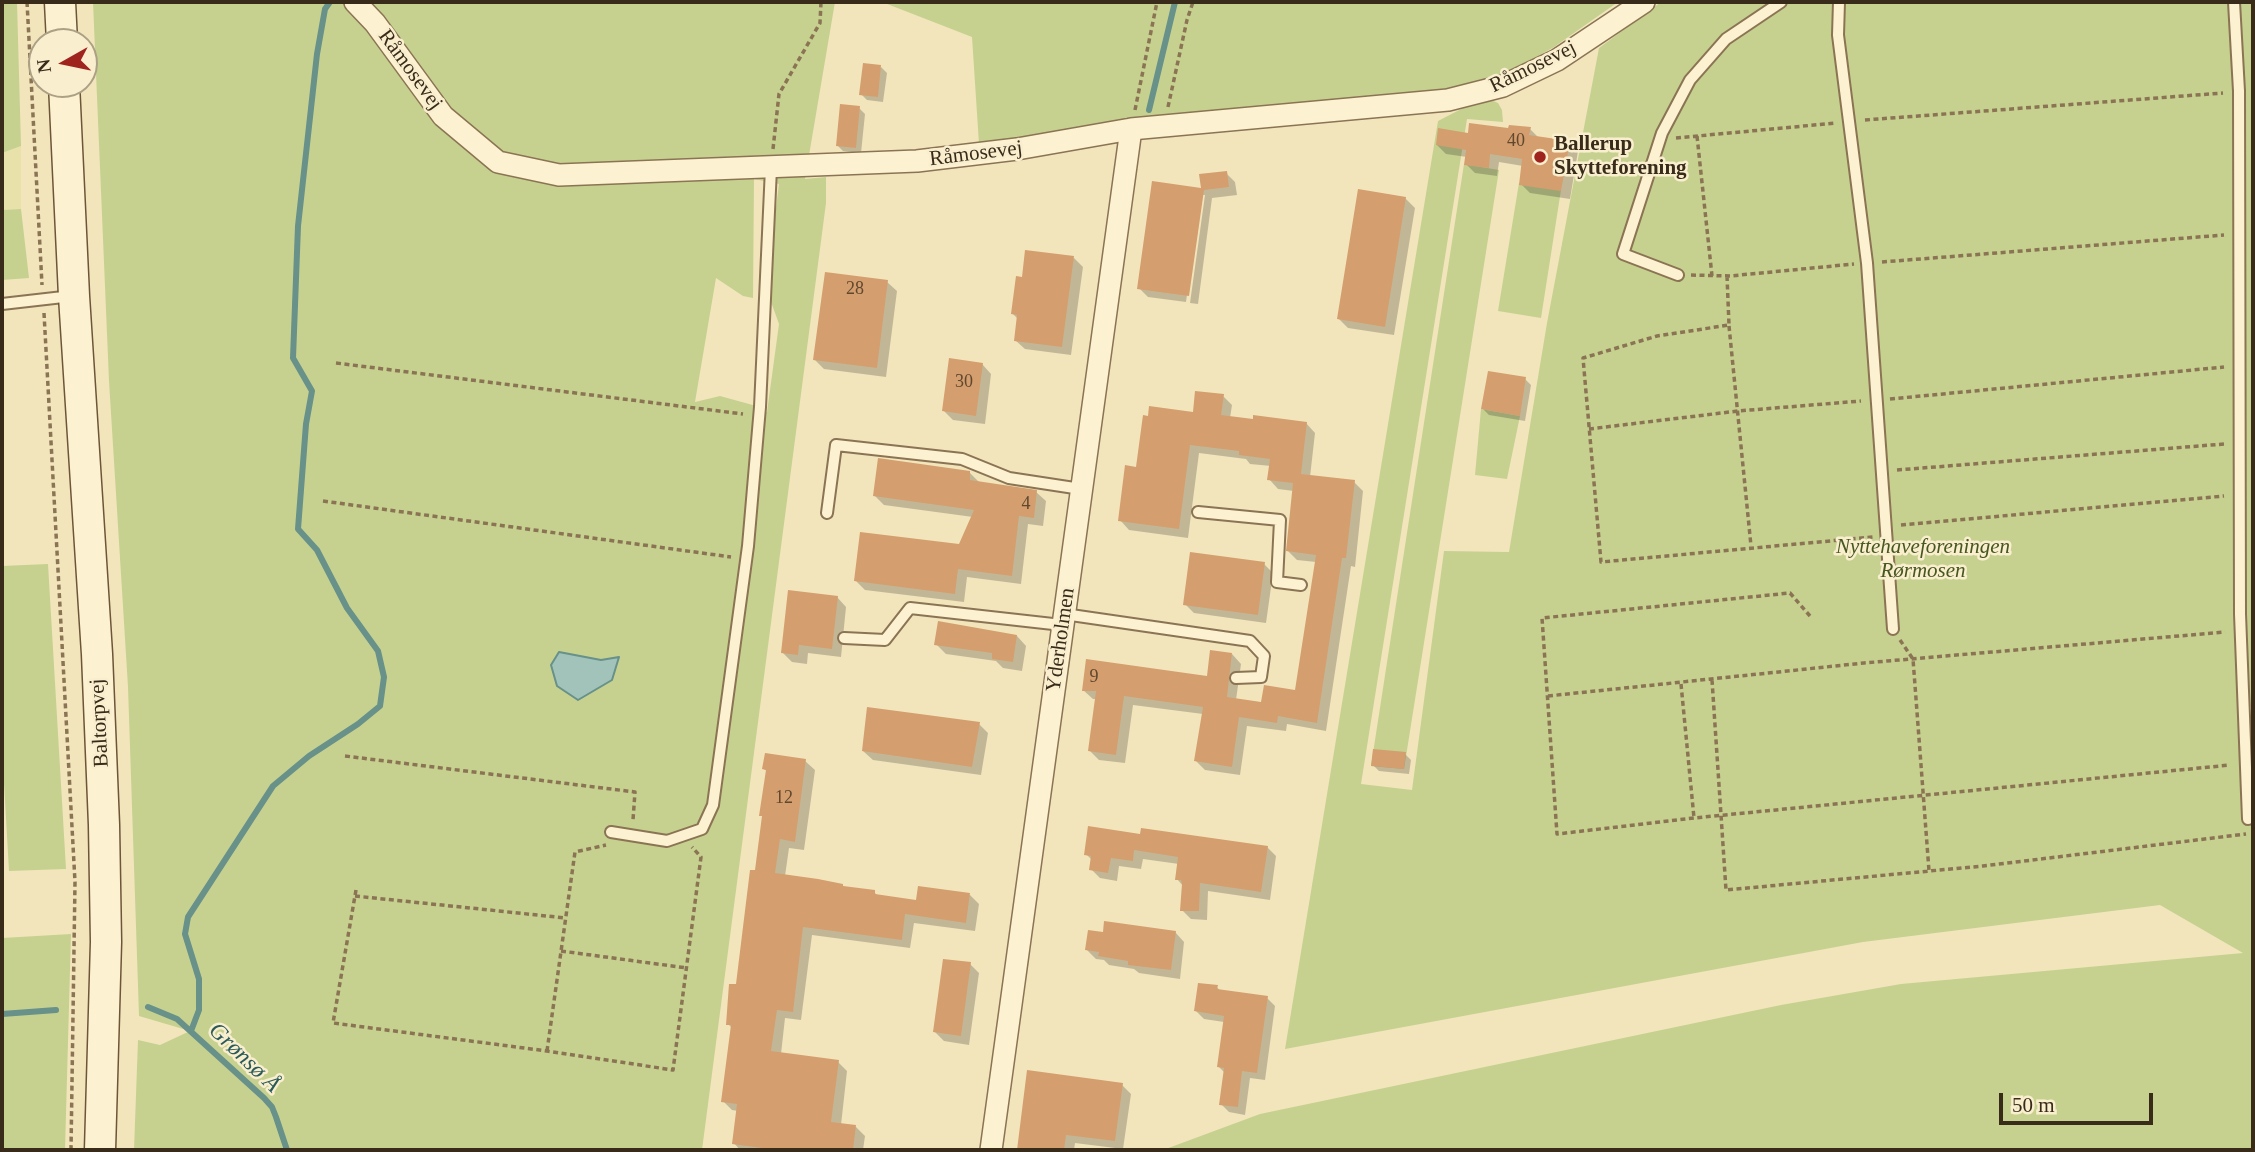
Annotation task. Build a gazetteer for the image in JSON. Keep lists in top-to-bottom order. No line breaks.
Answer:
{"streets":{"street":["Råmosevej","Yderholmen","Baltorpvej"]},"crossings":[["Råmosevej","Yderholmen"]],"water":["Grønsø Å"],"parks":["Nyttehaveforeningen Rørmosen"],"places":["Ballerup Skytteforening"],"house_numbers":["40","28","30","4","9","12"],"scale_bar":"50 m","north":"left"}
